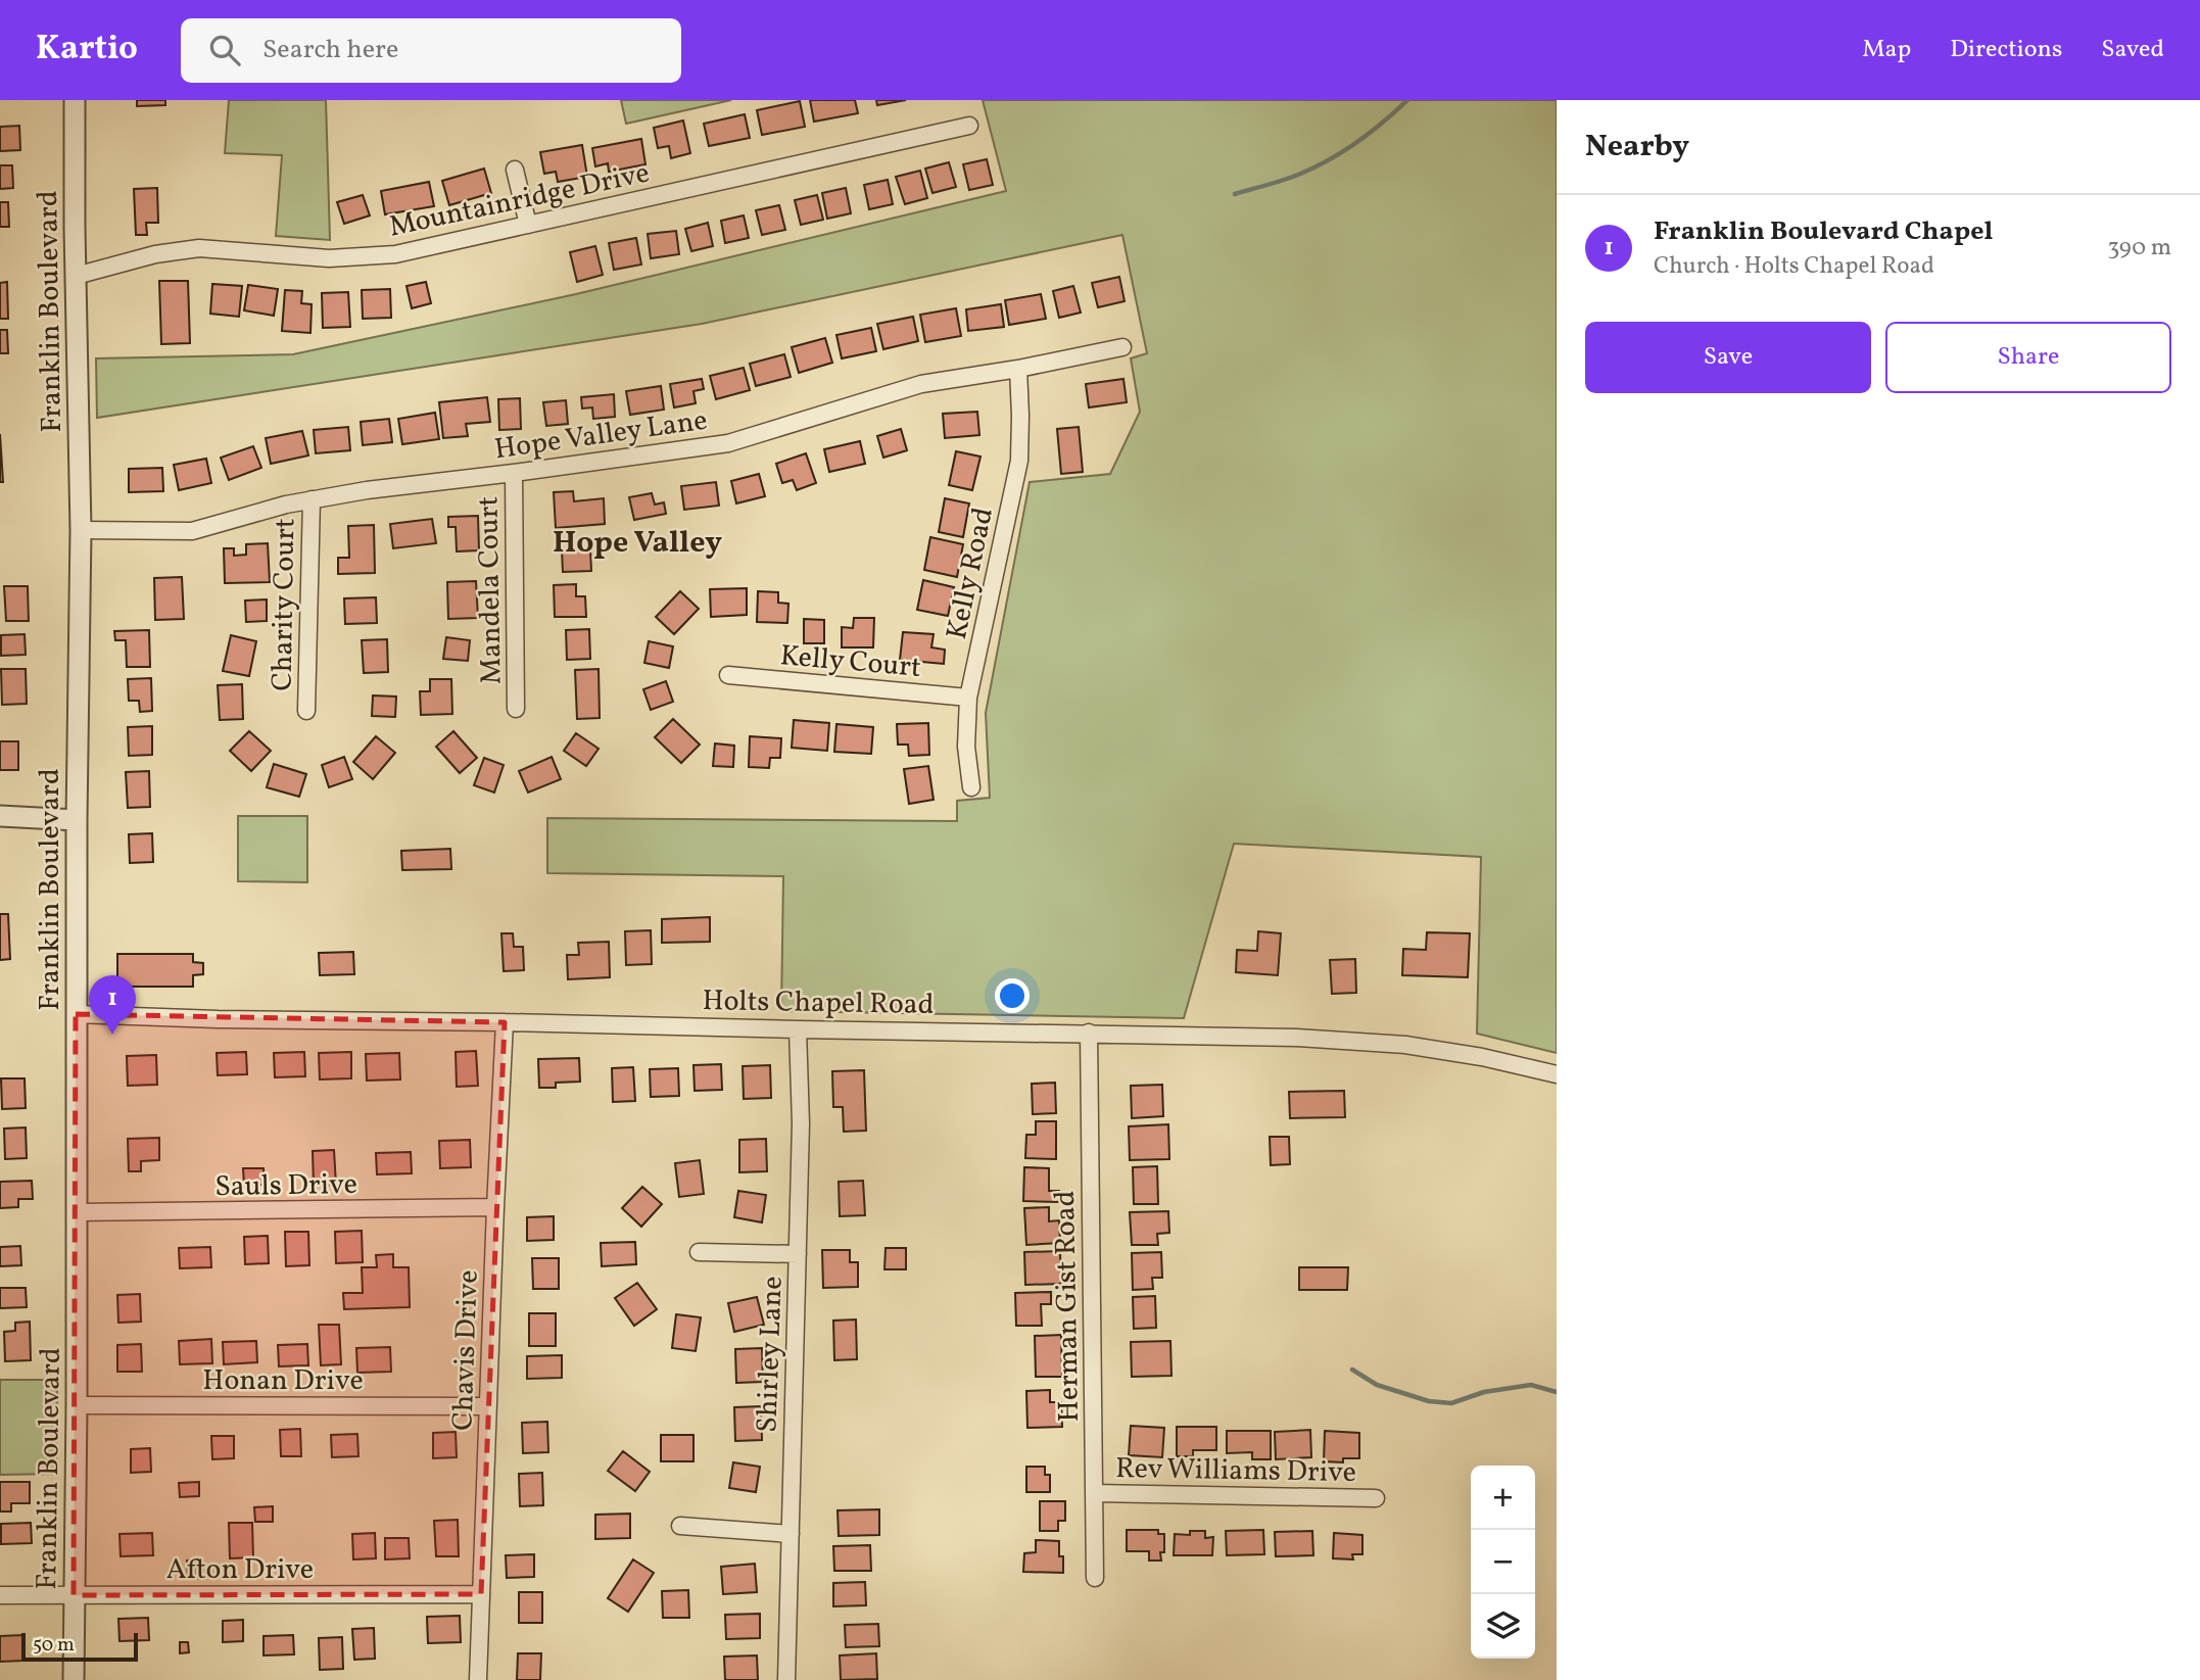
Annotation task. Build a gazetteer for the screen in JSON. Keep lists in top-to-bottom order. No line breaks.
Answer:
{"streets":{"street":["Mountainridge Drive","Franklin Boulevard","Hope Valley Lane","Kelly Road","Mandela Court","Charity Court","Kelly Court","Holts Chapel Road","Sauls Drive","Herman Gist Road","Chavis Drive","Shirley Lane","Honan Drive","Rev Williams Drive","Afton Drive"]},"crossings":[["Mountainridge Drive","Franklin Boulevard"],["Franklin Boulevard","Hope Valley Lane"],["Franklin Boulevard","Holts Chapel Road"],["Franklin Boulevard","Sauls Drive"],["Franklin Boulevard","Honan Drive"],["Franklin Boulevard","Afton Drive"],["Hope Valley Lane","Kelly Road"],["Hope Valley Lane","Mandela Court"],["Hope Valley Lane","Charity Court"],["Kelly Road","Kelly Court"],["Holts Chapel Road","Herman Gist Road"],["Holts Chapel Road","Chavis Drive"],["Holts Chapel Road","Shirley Lane"],["Sauls Drive","Chavis Drive"],["Herman Gist Road","Rev Williams Drive"],["Chavis Drive","Honan Drive"],["Chavis Drive","Afton Drive"]],"districts":["Hope Valley"],"scale_bar":"50 m","page":{"header":"Kartio","search":"Search here","nav":["Map","Directions","Saved"],"heading":"Nearby","list":[{"mark":"1","name":"Franklin Boulevard Chapel","note":"Church · Holts Chapel Road","value":"390 m"}],"buttons":["Save","Share"],"pins":"1","map_buttons":["+","−"],"scale":"50 m"}}
